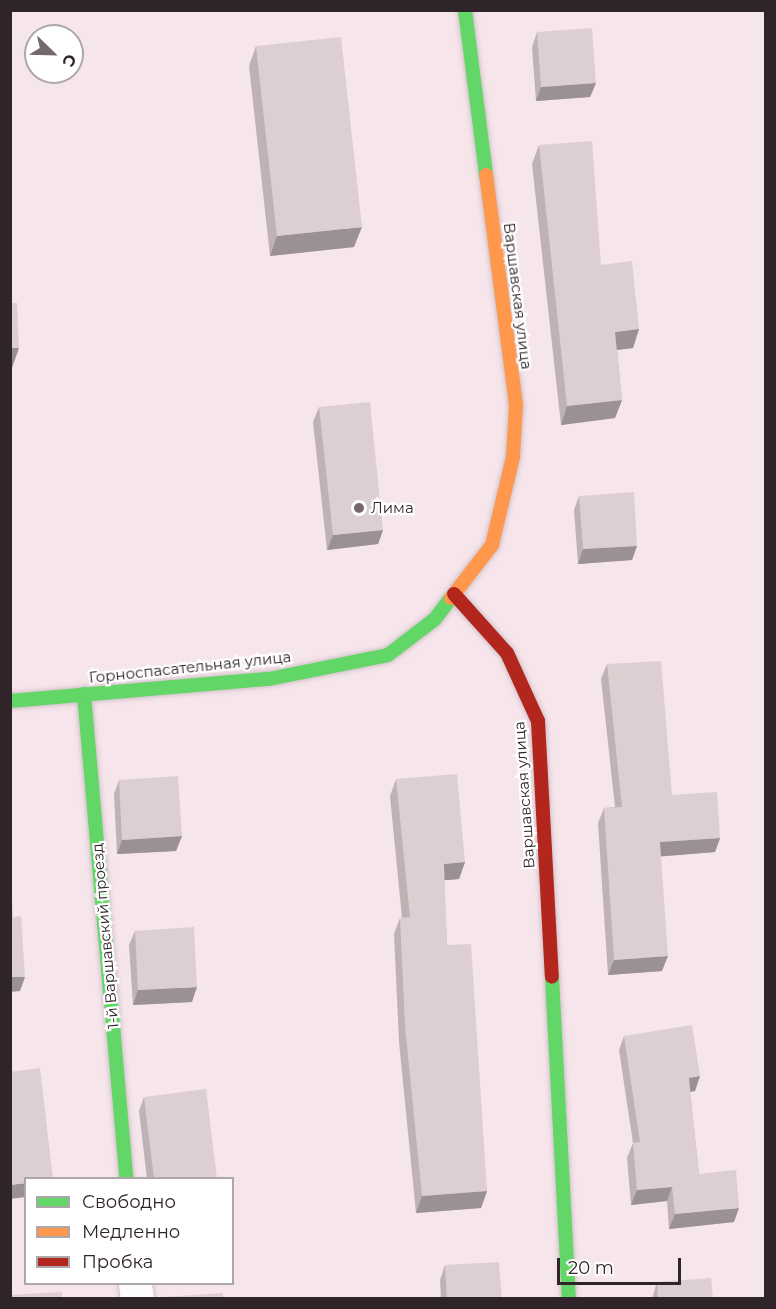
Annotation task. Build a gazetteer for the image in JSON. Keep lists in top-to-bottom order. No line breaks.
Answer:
{"streets":{"street":["Варшавская улица","Горноспасательная улица","1-й Варшавский проезд"]},"crossings":[["Варшавская улица","Горноспасательная улица"],["Горноспасательная улица","1-й Варшавский проезд"]],"places":["Лима"],"legend":["Свободно","Медленно","Пробка"],"scale_bar":"20 m","north":"bottom right"}
